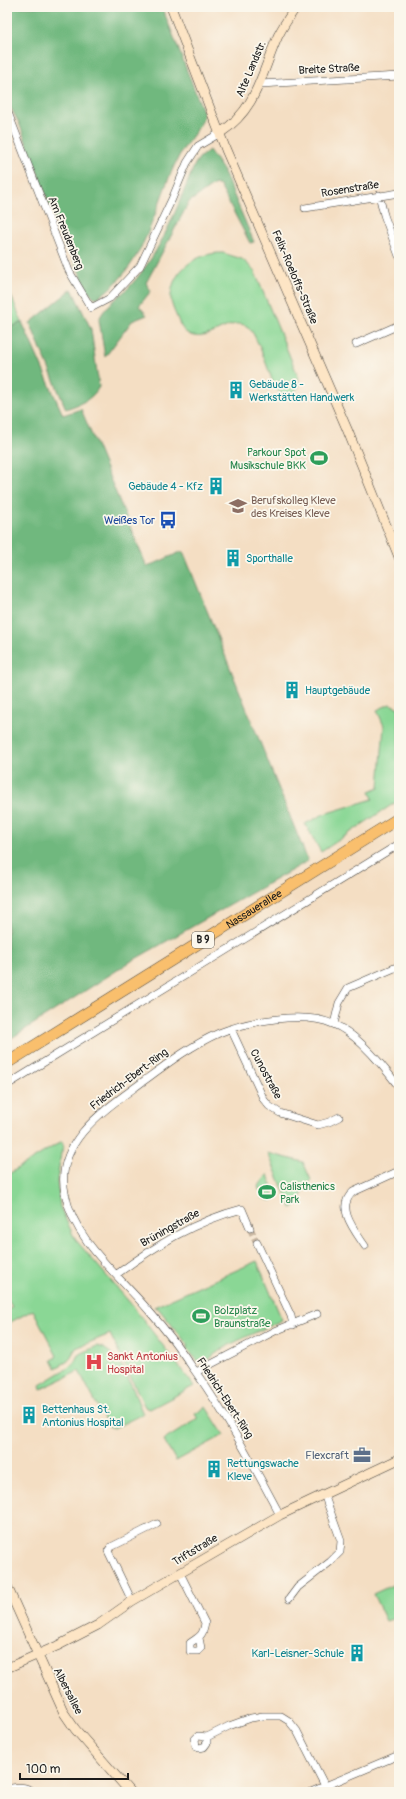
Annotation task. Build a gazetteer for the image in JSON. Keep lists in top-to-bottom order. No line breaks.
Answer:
{"streets":{"main road":["Nassauerallee","B 9"],"street":["Alte Landstr.","Breite Straße","Rosenstraße","Am Freudenberg","Felix-Roeloffs-Straße","Cunostraße","Friedrich-Ebert-Ring","Brüningstraße","Triftstraße","Albersallee"]},"crossings":[["Alte Landstr.","Breite Straße"],["Alte Landstr.","Am Freudenberg"],["Alte Landstr.","Felix-Roeloffs-Straße"],["Am Freudenberg","Felix-Roeloffs-Straße"],["Cunostraße","Friedrich-Ebert-Ring"],["Friedrich-Ebert-Ring","Brüningstraße"],["Friedrich-Ebert-Ring","Triftstraße"],["Triftstraße","Albersallee"]],"places":{"building":["Gebäude 8 - Werkstätten Handwerk","Gebäude 4 - Kfz","Sporthalle","Hauptgebäude","Bettenhaus St. Antonius Hospital","Rettungswache Kleve","Karl-Leisner-Schule"],"sports":["Parkour Spot Musikschule BKK","Calisthenics Park","Bolzplatz Braunstraße"],"school or university":["Berufskolleg Kleve des Kreises Kleve"],"bus stop":["Weißes Tor"],"hospital":["Sankt Antonius Hospital"],"office":["Flexcraft"]},"scale_bar":"100 m"}
